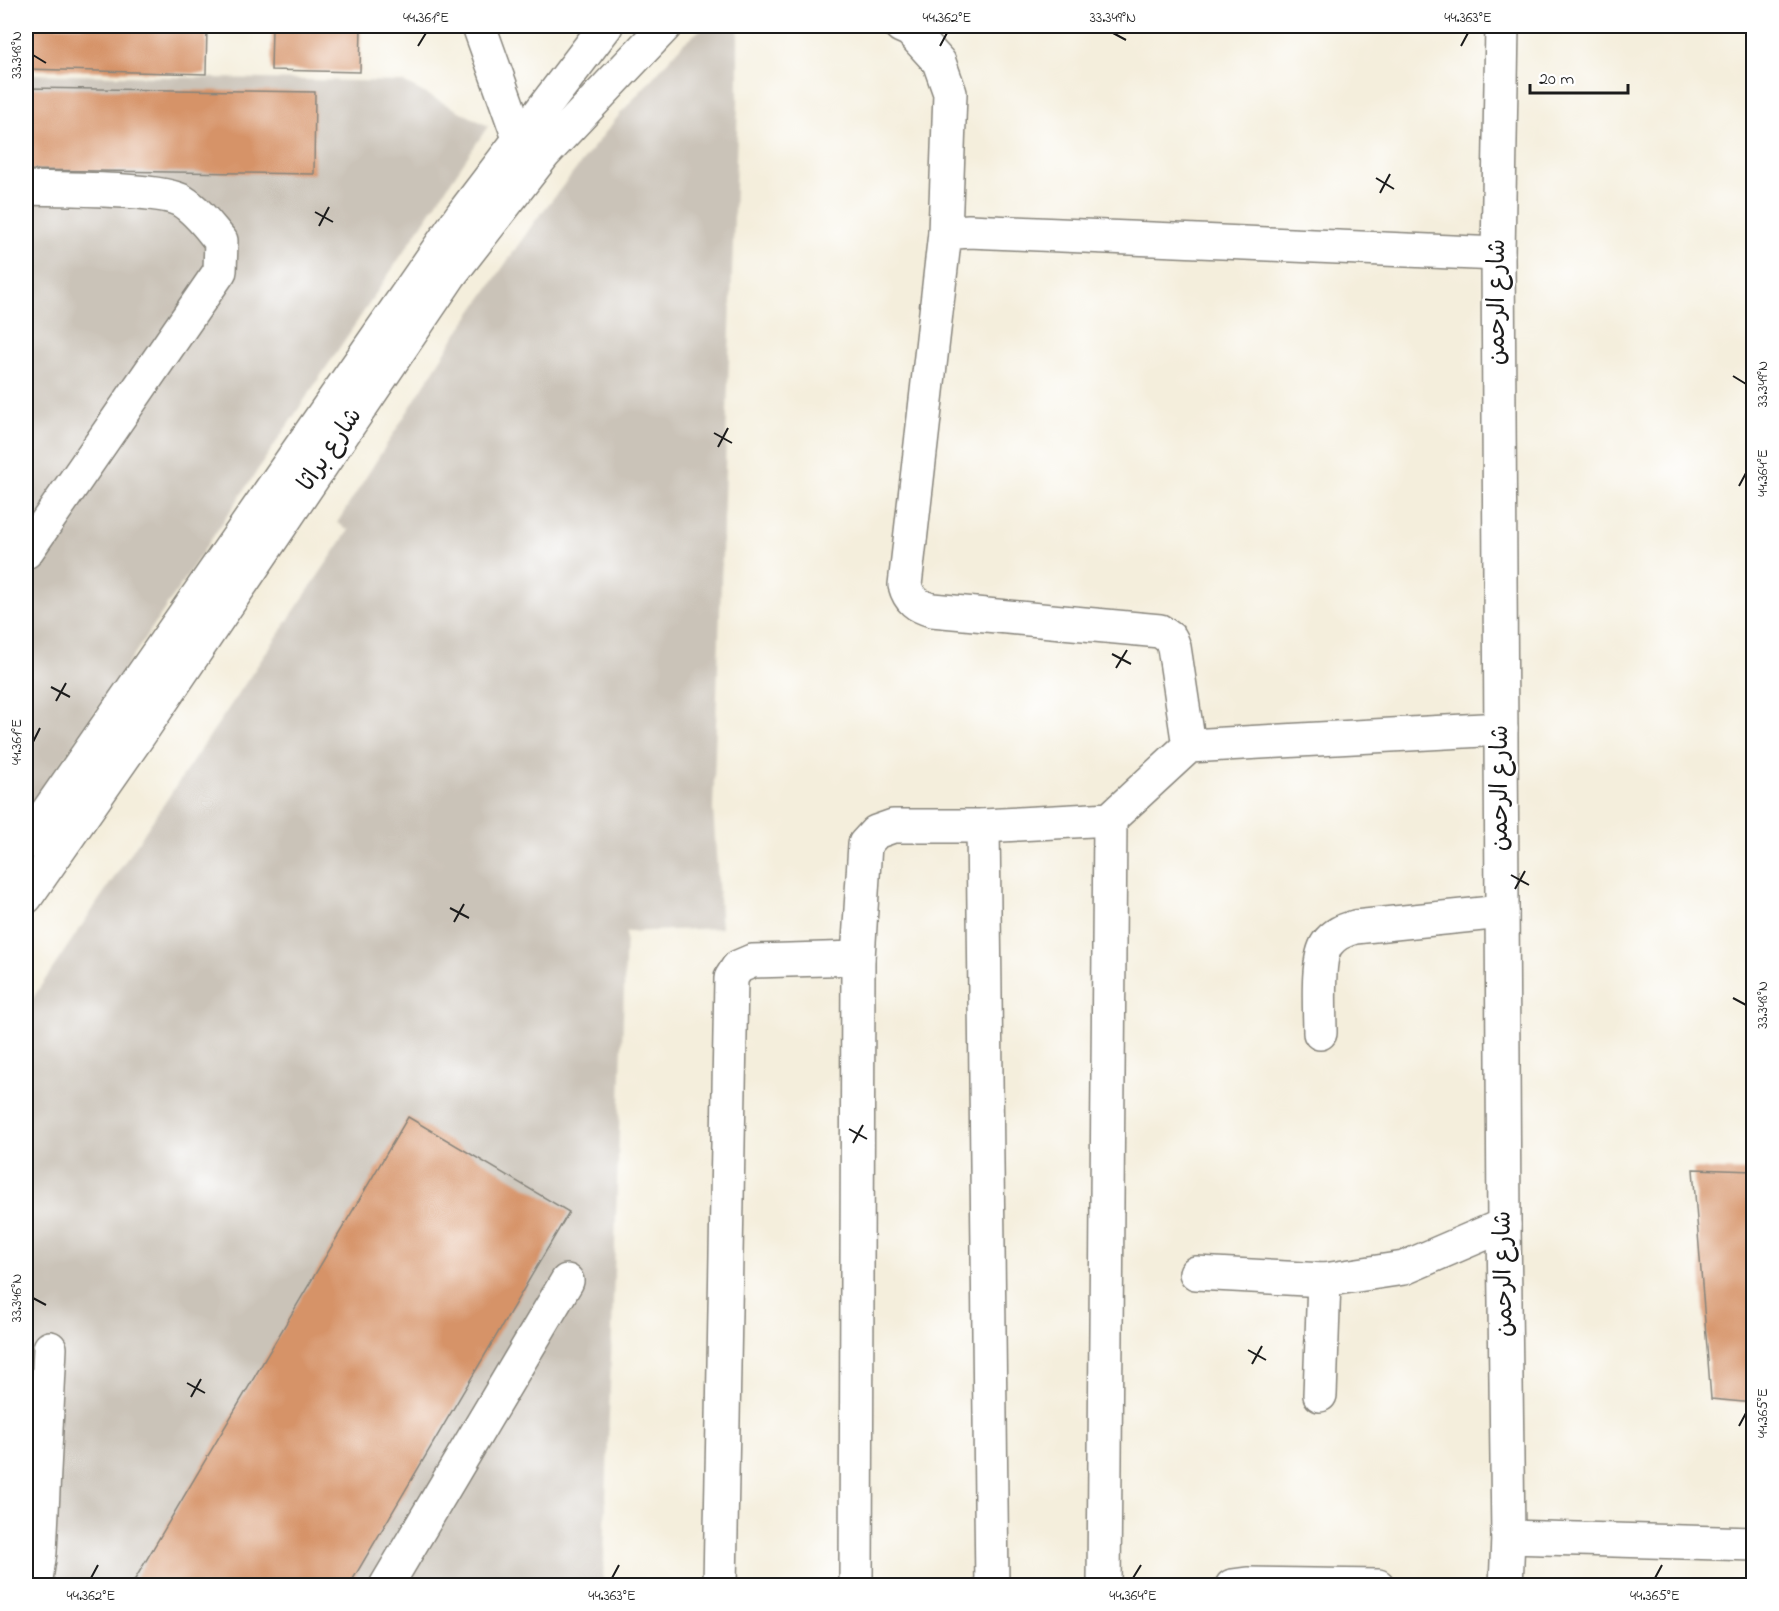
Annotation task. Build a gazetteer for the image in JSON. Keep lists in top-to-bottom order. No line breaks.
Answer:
{"streets":{"street":["شارع الرحمن","شارع براثا"]},"scale_bar":"20 m","coordinates":["44.361°E","44.362°E","33.349°N","44.363°E","33.348°N","44.364°E","33.346°N","44.365°E"]}
